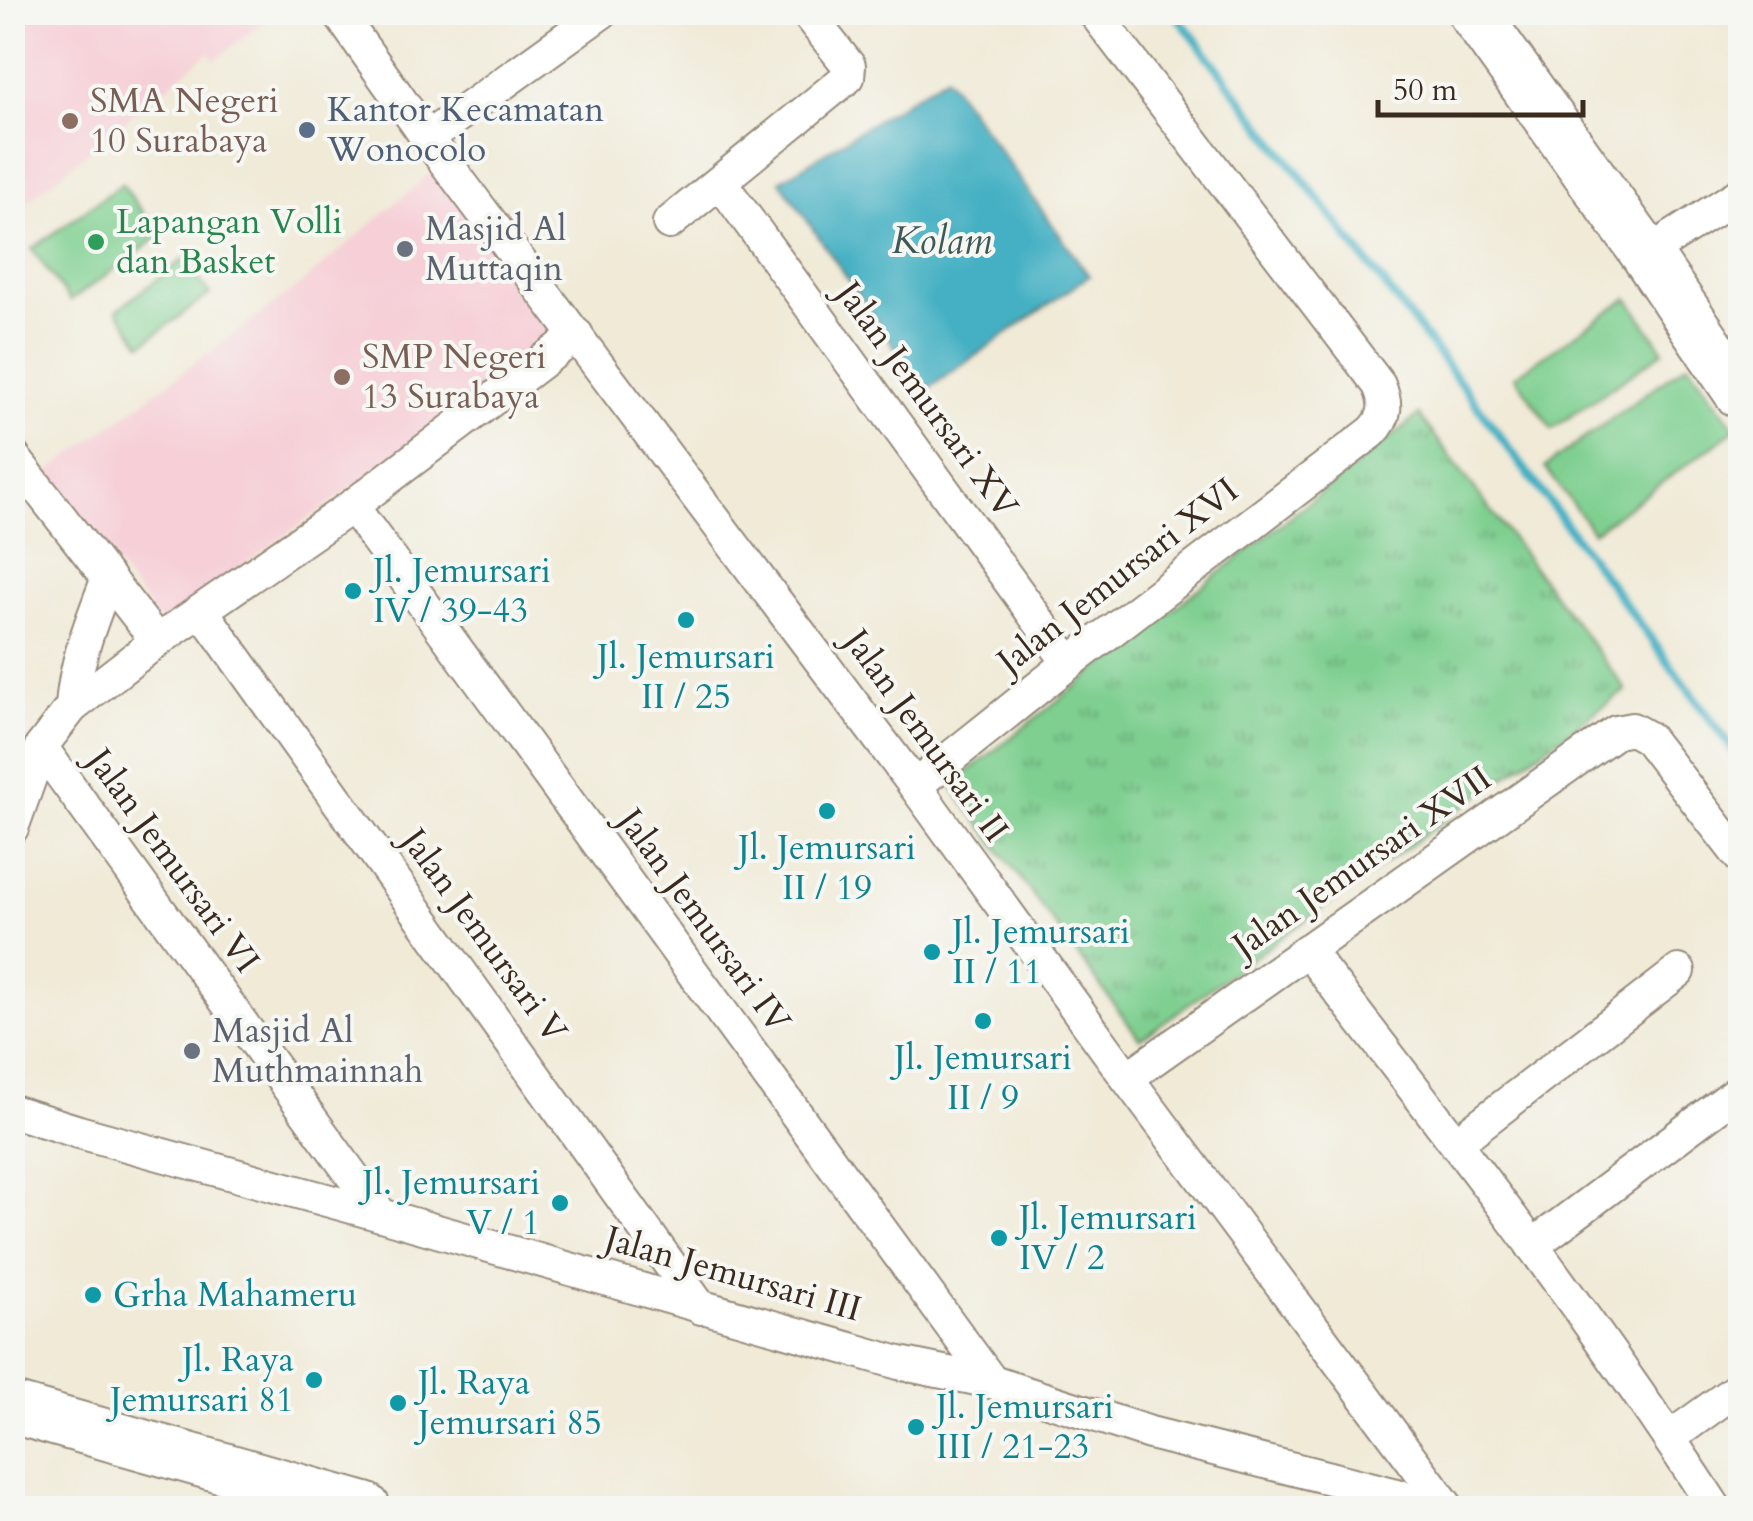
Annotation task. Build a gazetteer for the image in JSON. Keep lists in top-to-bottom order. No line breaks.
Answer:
{"streets":{"street":["Jalan Jemursari XV","Jalan Jemursari XVI","Jalan Jemursari II","Jalan Jemursari VI","Jalan Jemursari XVII","Jalan Jemursari IV","Jalan Jemursari V","Jalan Jemursari III"]},"crossings":[["Jalan Jemursari XV","Jalan Jemursari XVI"],["Jalan Jemursari XVI","Jalan Jemursari II"],["Jalan Jemursari II","Jalan Jemursari VI"],["Jalan Jemursari II","Jalan Jemursari XVII"],["Jalan Jemursari VI","Jalan Jemursari IV"],["Jalan Jemursari VI","Jalan Jemursari V"],["Jalan Jemursari VI","Jalan Jemursari III"],["Jalan Jemursari IV","Jalan Jemursari III"],["Jalan Jemursari V","Jalan Jemursari III"]],"water":["Kolam"],"places":["SMA Negeri 10 Surabaya","Kantor Kecamatan Wonocolo","Lapangan Volli dan Basket","Masjid Al Muttaqin","SMP Negeri 13 Surabaya","Jl. Jemursari IV / 39-43","Jl. Jemursari II / 25","Jl. Jemursari II / 19","Jl. Jemursari II / 11","Jl. Jemursari II / 9","Masjid Al Muthmainnah","Jl. Jemursari V / 1","Jl. Jemursari IV / 2","Grha Mahameru","Jl. Raya Jemursari 81","Jl. Raya Jemursari 85","Jl. Jemursari III / 21-23"],"scale_bar":"50 m"}
